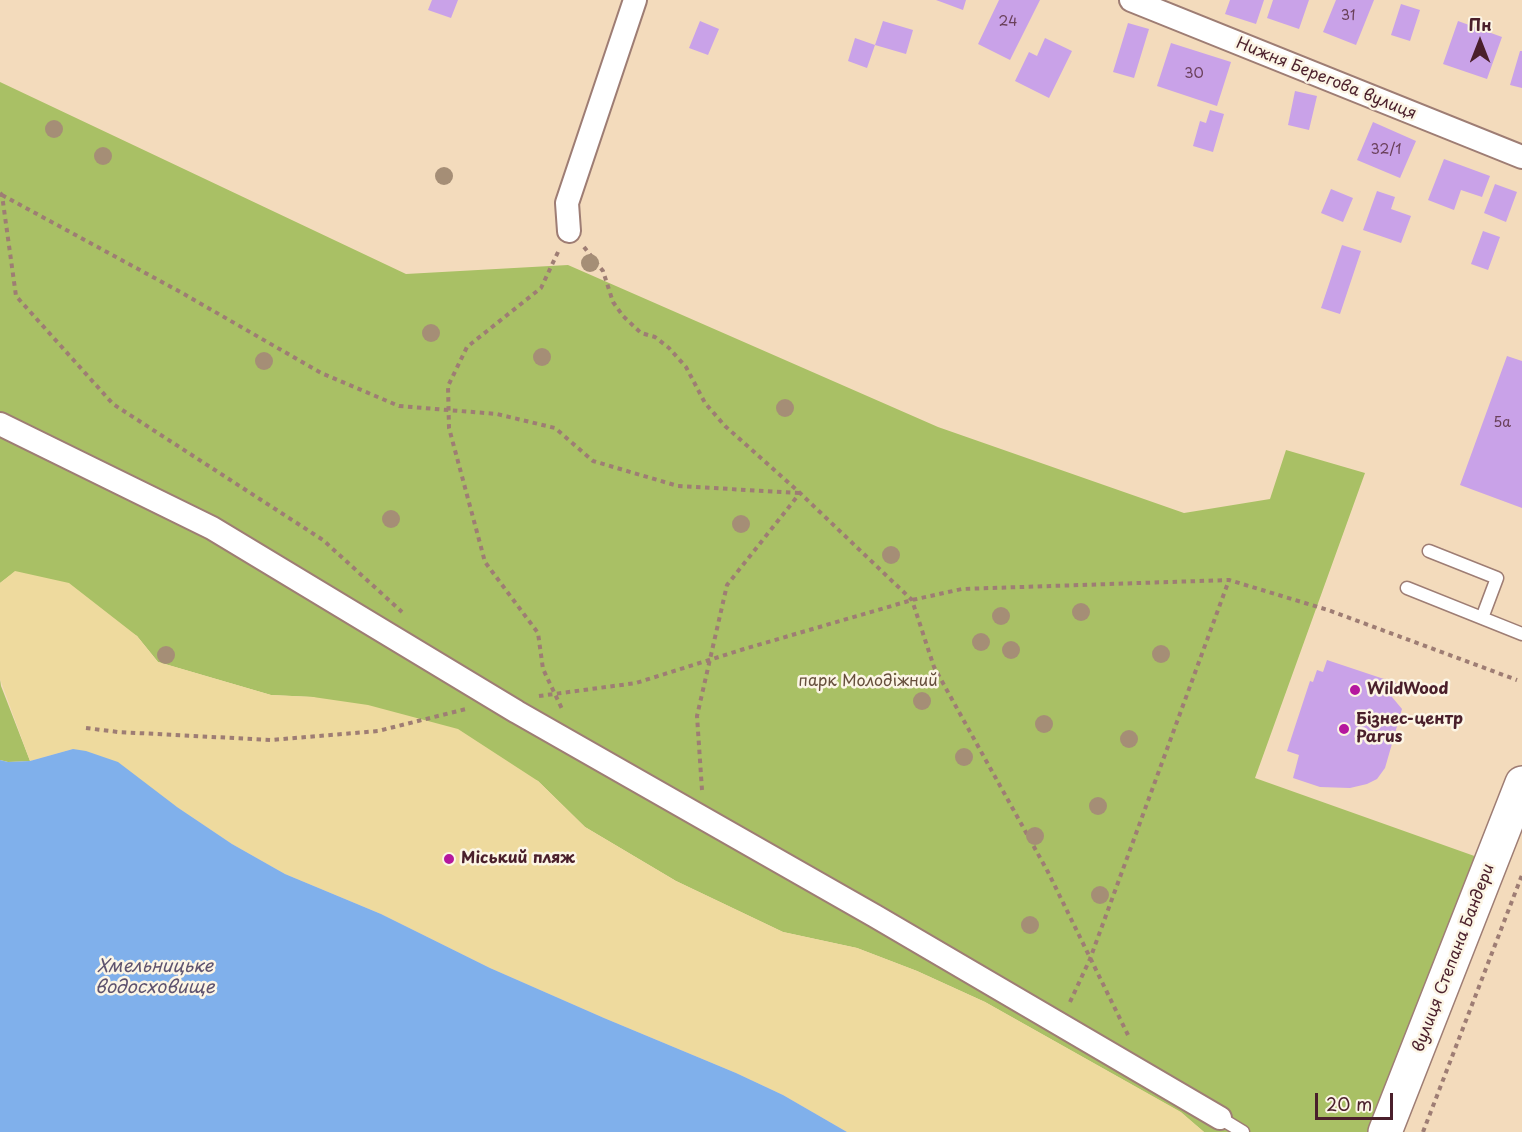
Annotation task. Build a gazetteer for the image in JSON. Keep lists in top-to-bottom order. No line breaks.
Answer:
{"streets":{"main road":["вулиця Степана Бандери"],"street":["Нижня Берегова вулиця"]},"water":["Хмельницьке водосховище"],"parks":["парк Молодіжний"],"places":["WildWood","Бізнес-центр Parus","Міський пляж"],"house_numbers":["31","24","30","32/1","5а"],"scale_bar":"20 m","north":"top"}
